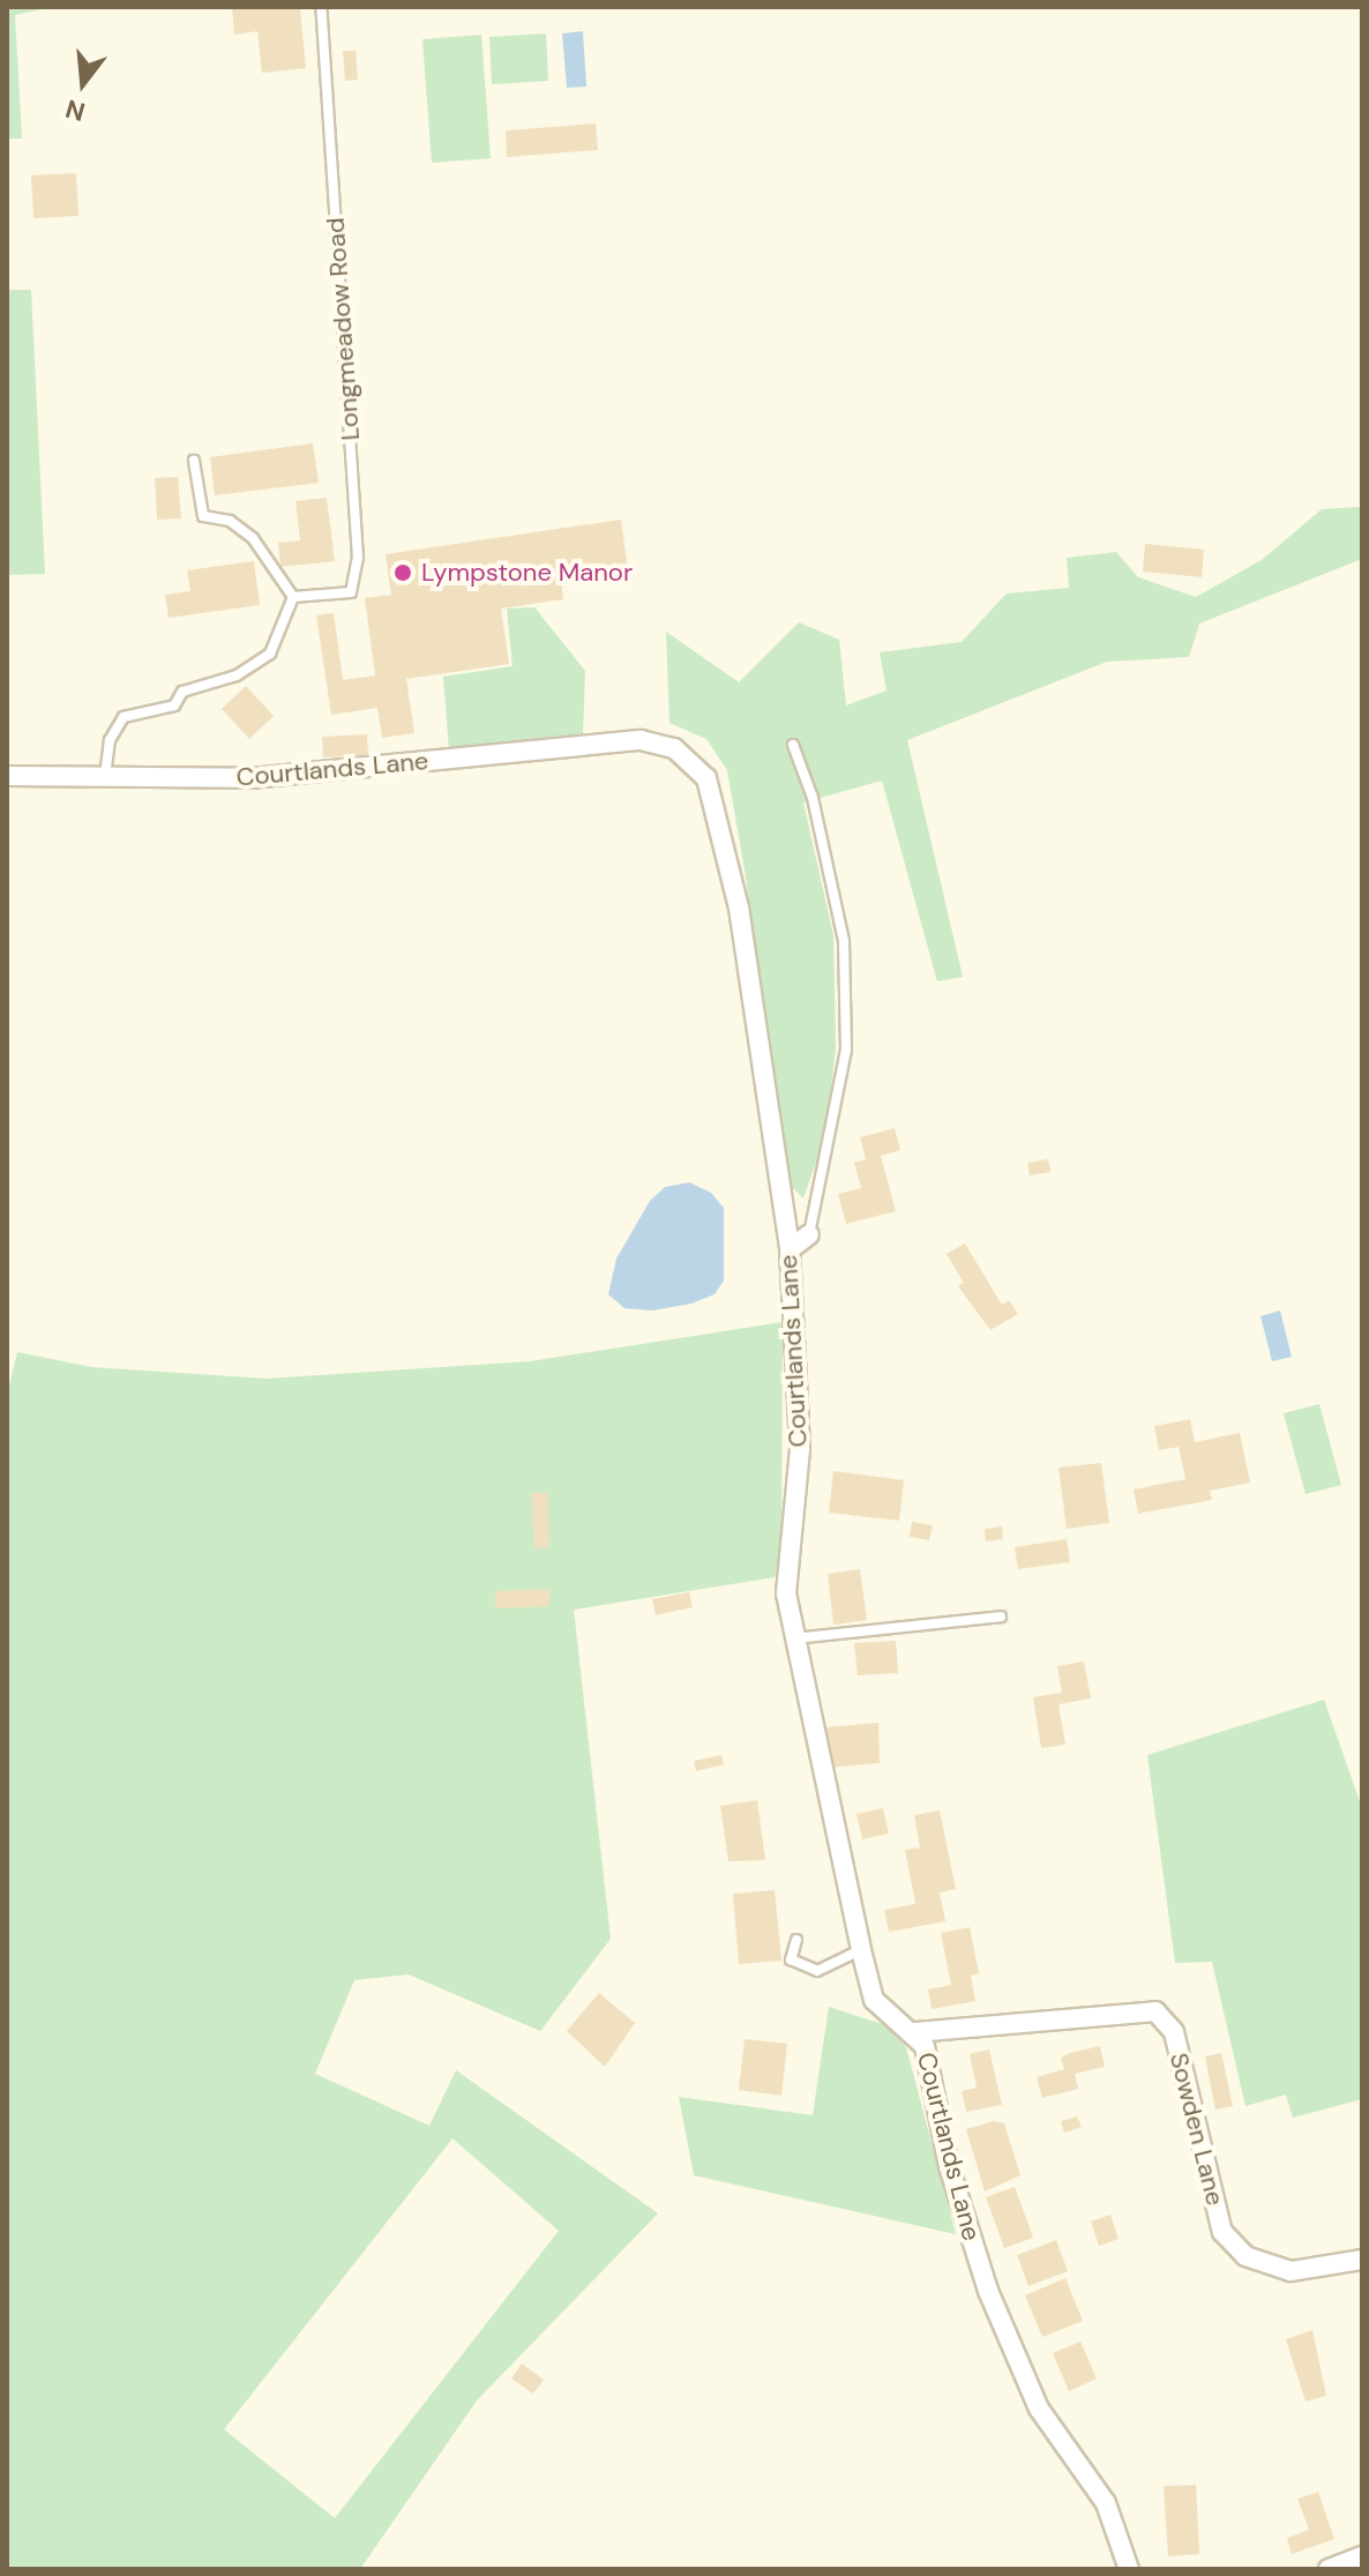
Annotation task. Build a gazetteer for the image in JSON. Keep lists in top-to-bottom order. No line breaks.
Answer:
{"streets":{"street":["Courtlands Lane","Sowden Lane"],"lane":["Longmeadow Road"]},"crossings":[["Courtlands Lane","Sowden Lane"]],"places":["Lympstone Manor"],"north":"bottom"}
